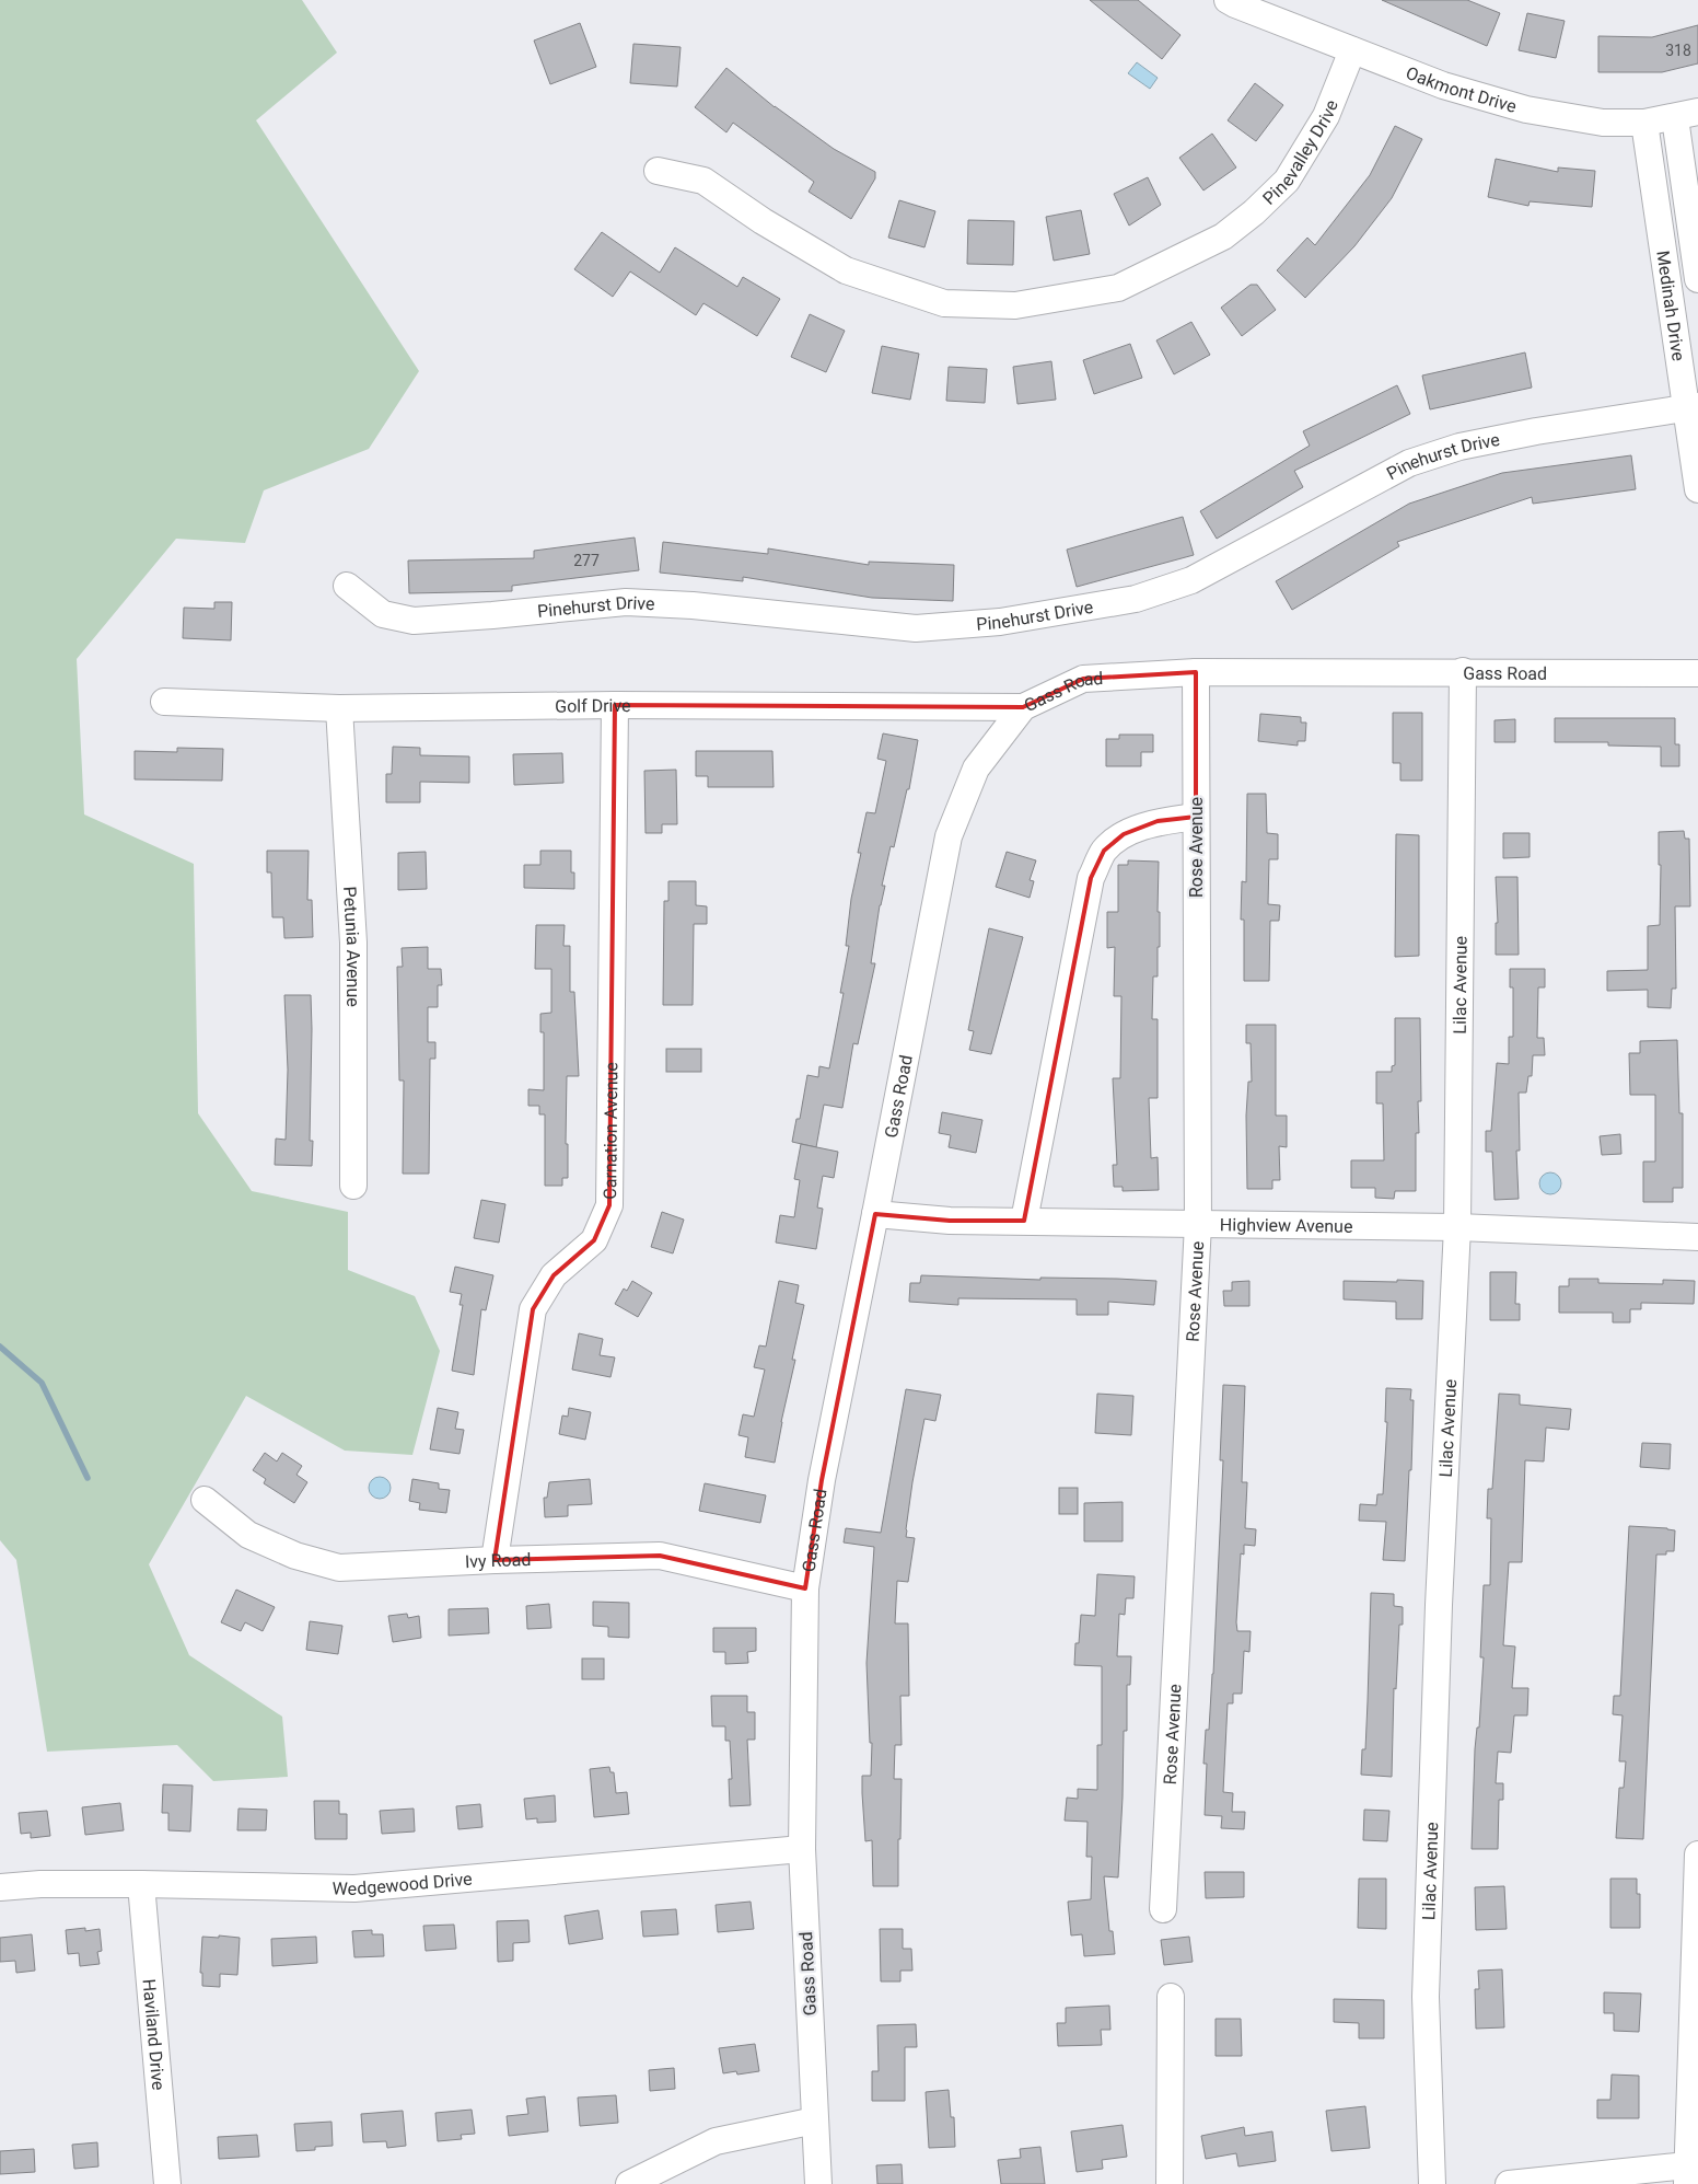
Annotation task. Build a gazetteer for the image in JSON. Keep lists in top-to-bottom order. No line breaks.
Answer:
{"streets":{"street":["Oakmont Drive","Pinevalley Drive","Medinah Drive","Pinehurst Drive","Gass Road","Golf Drive","Rose Avenue","Petunia Avenue","Lilac Avenue","Carnation Avenue","Highview Avenue","Ivy Road","Wedgewood Drive","Haviland Drive"]},"crossings":[["Oakmont Drive","Pinevalley Drive"],["Oakmont Drive","Medinah Drive"],["Medinah Drive","Pinehurst Drive"],["Gass Road","Golf Drive"],["Gass Road","Rose Avenue"],["Gass Road","Lilac Avenue"],["Gass Road","Highview Avenue"],["Gass Road","Ivy Road"],["Gass Road","Wedgewood Drive"],["Golf Drive","Petunia Avenue"],["Golf Drive","Carnation Avenue"],["Rose Avenue","Highview Avenue"],["Lilac Avenue","Highview Avenue"],["Carnation Avenue","Ivy Road"],["Wedgewood Drive","Haviland Drive"]],"house_numbers":["318","277"]}
